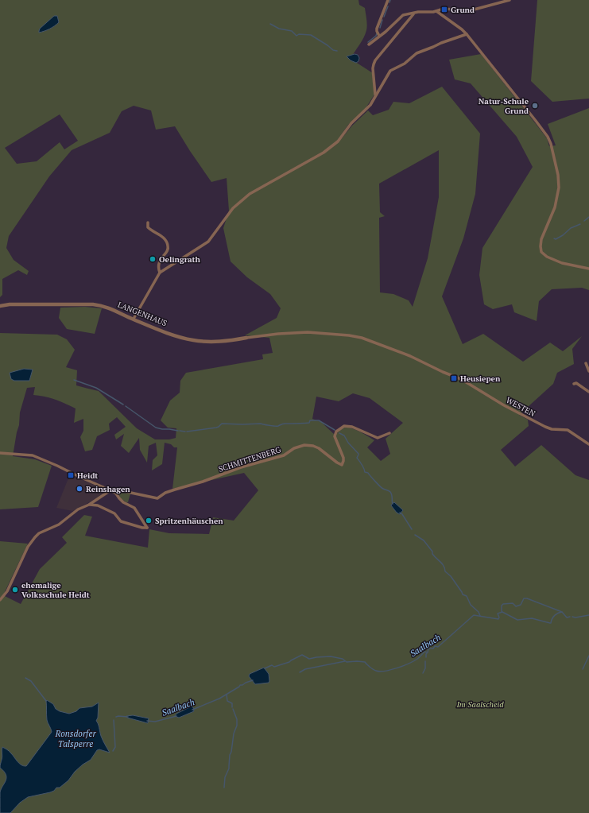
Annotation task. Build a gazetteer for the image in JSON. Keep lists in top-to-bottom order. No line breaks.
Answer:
{"streets":{"street":["LANGENHAUS","WESTEN","SCHMITTENBERG"]},"crossings":[["LANGENHAUS","WESTEN"]],"water":["Saalbach","Ronsdorfer Talsperre"],"parks":["Im Saalscheid"],"places":{"transit":["Grund","Heusiepen","Heidt"],"other":["Natur-Schule Grund","Oelingrath","Reinshagen","Spritzenhäuschen","ehemalige Volksschule Heidt"]}}
